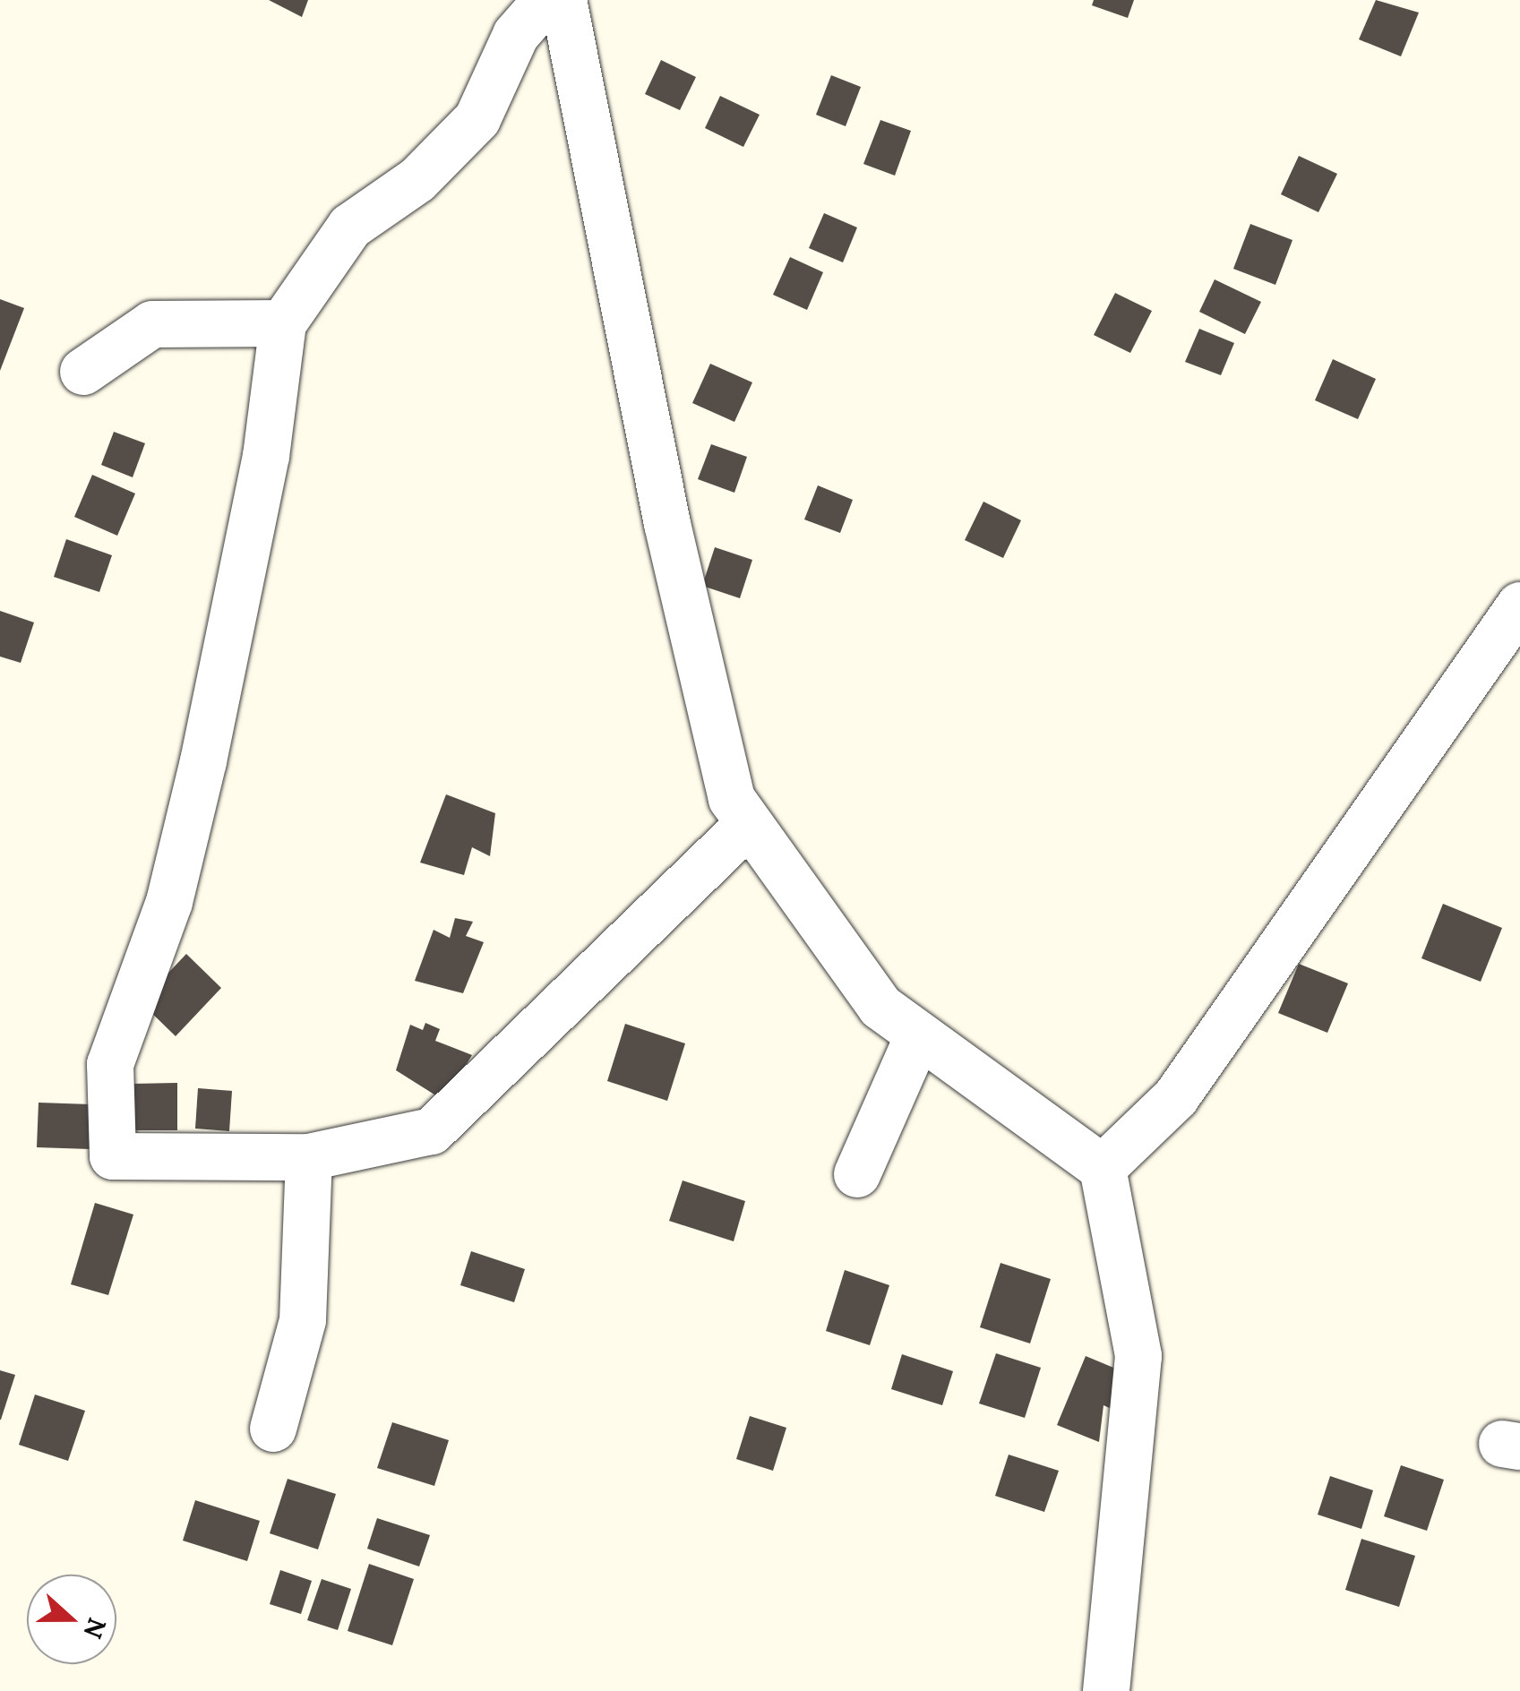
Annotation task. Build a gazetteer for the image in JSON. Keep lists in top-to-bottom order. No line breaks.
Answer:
{"north":"right"}
